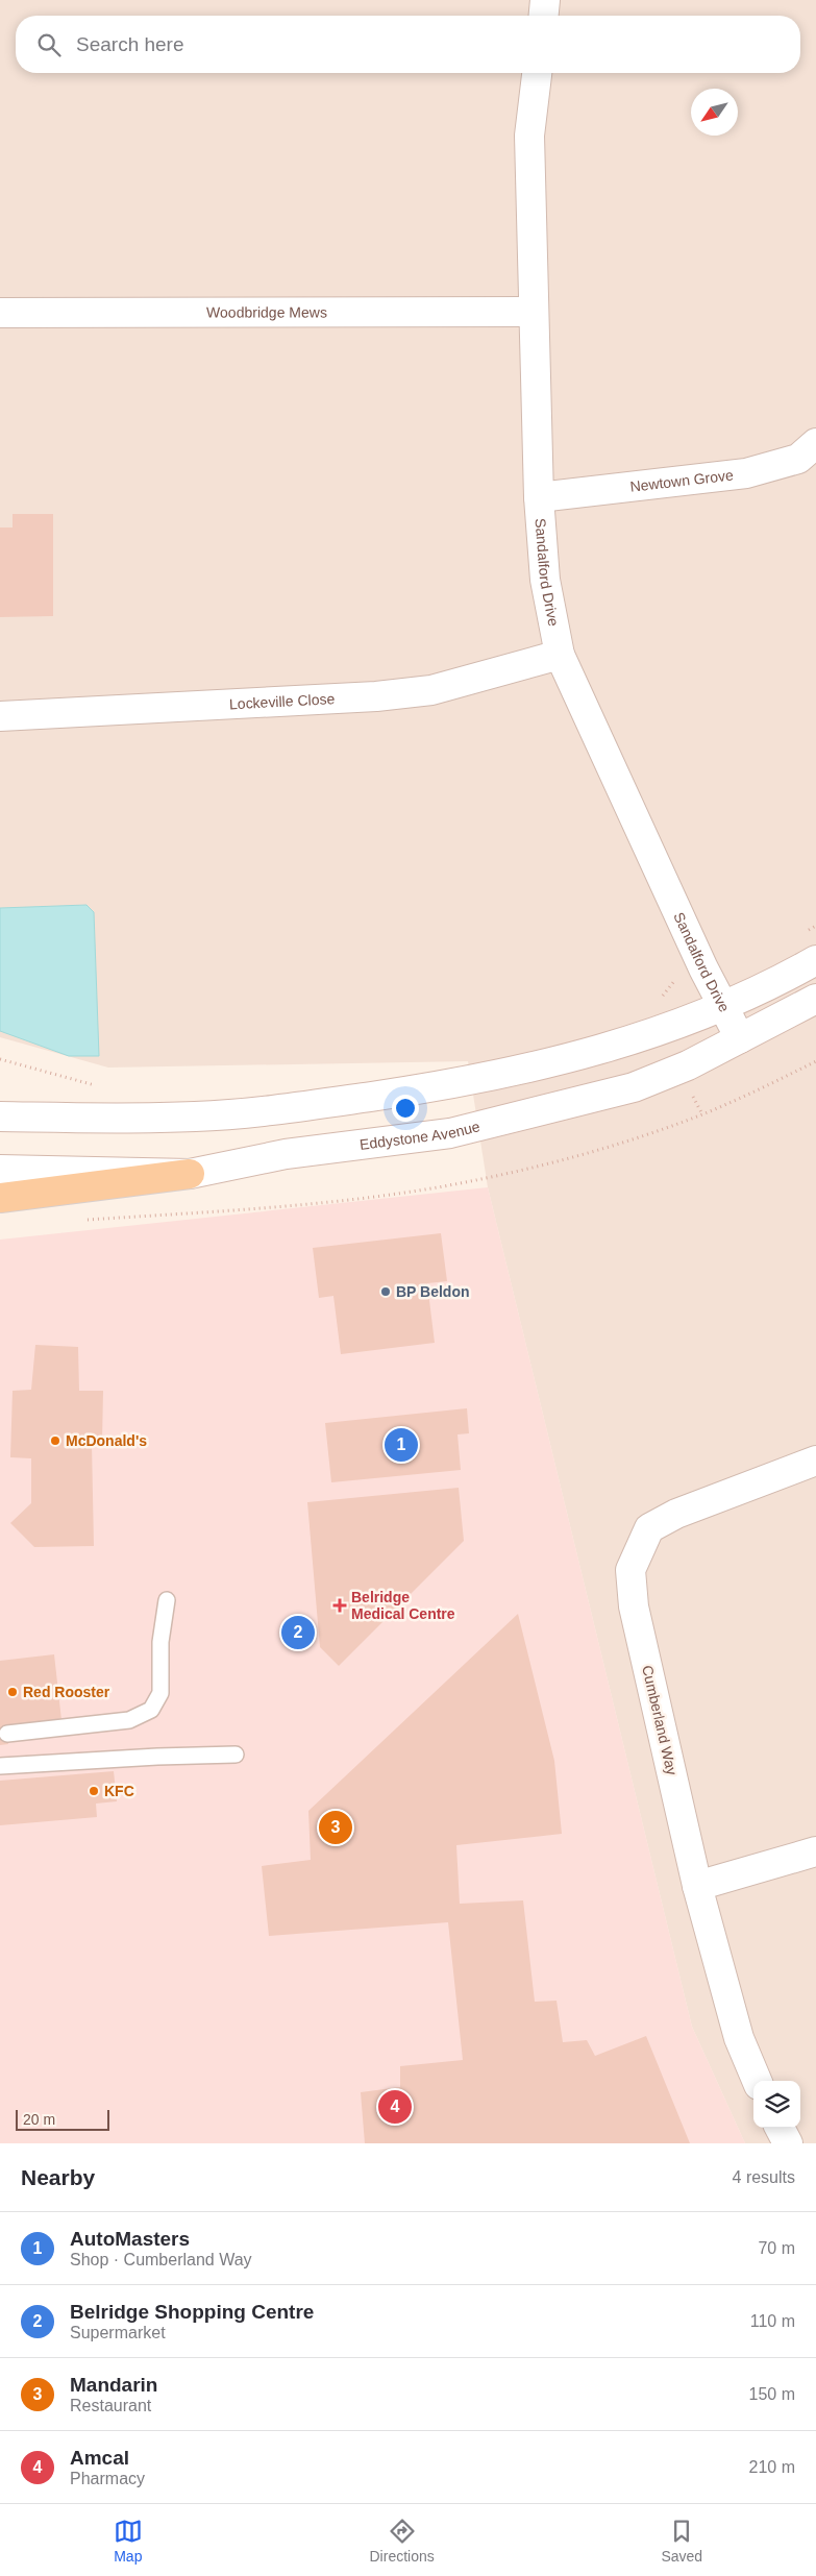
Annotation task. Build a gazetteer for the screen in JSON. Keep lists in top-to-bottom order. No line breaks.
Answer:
{"streets":{"street":["Woodbridge Mews","Newtown Grove","Sandalford Drive","Lockeville Close","Eddystone Avenue","Cumberland Way"]},"crossings":[["Woodbridge Mews","Sandalford Drive"],["Newtown Grove","Sandalford Drive"],["Sandalford Drive","Lockeville Close"],["Sandalford Drive","Eddystone Avenue"]],"places":{"other":["BP Beldon","McDonald's","Red Rooster","KFC"],"health":["Belridge Medical Centre"]},"scale_bar":"20 m","north":"bottom left","page":{"search":"Search here","pins":["1","2","3","4"],"scale":"20 m","heading":["Nearby","4 results"],"list":[{"mark":"1","name":"AutoMasters","note":"Shop · Cumberland Way","value":"70 m"},{"mark":"2","name":"Belridge Shopping Centre","note":"Supermarket","value":"110 m"},{"mark":"3","name":"Mandarin","note":"Restaurant","value":"150 m"},{"mark":"4","name":"Amcal","note":"Pharmacy","value":"210 m"}],"nav":["Map","Directions","Saved"]}}
